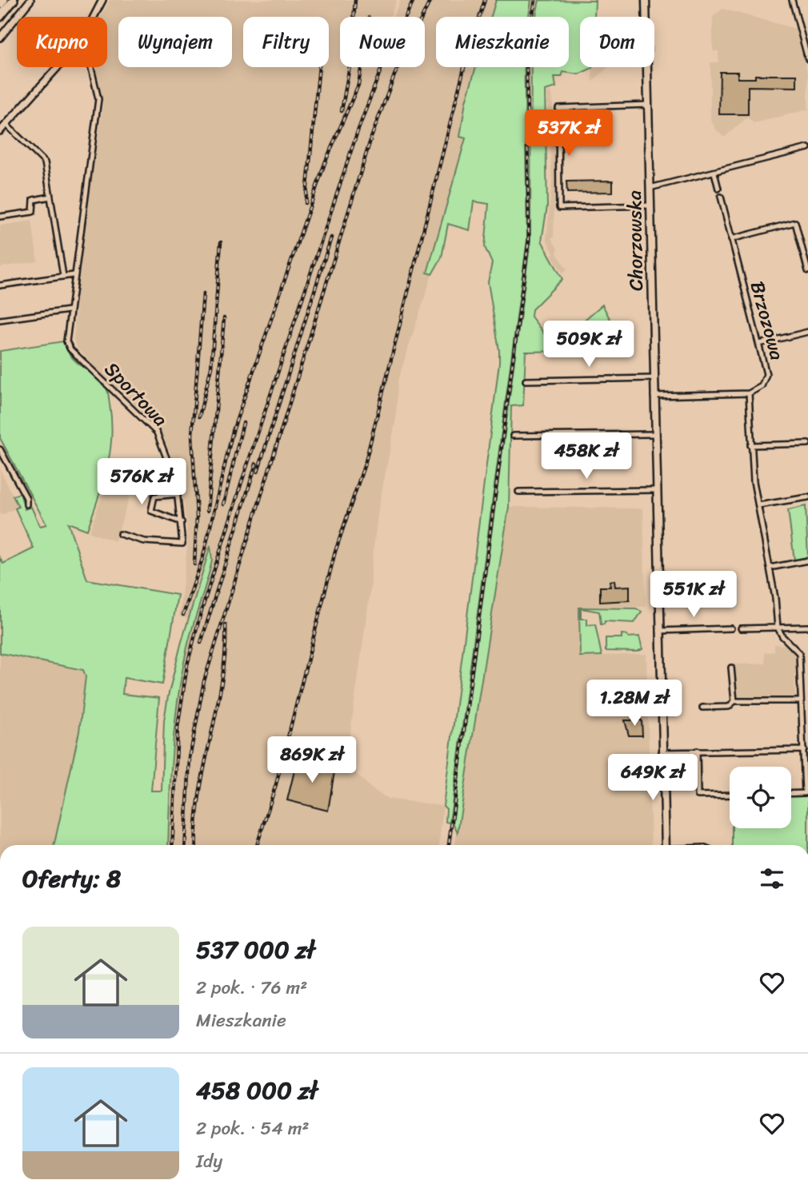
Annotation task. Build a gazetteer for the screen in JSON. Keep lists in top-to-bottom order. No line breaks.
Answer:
{"streets":{"main road":["Chorzowska"],"street":["Brzozowa","Sportowa"]},"page":{"chip":["Kupno","Wynajem","Filtry","Nowe","Mieszkanie","Dom"],"price":["537K zł","509K zł","458K zł","576K zł","551K zł","1.28M zł","869K zł","649K zł"],"heading":"Oferty: 8","list":[{"name":"537 000 zł","note":"2 pok. · 76 m² · Mieszkanie"},{"name":"458 000 zł","note":"2 pok. · 54 m² · Idy"}]}}
